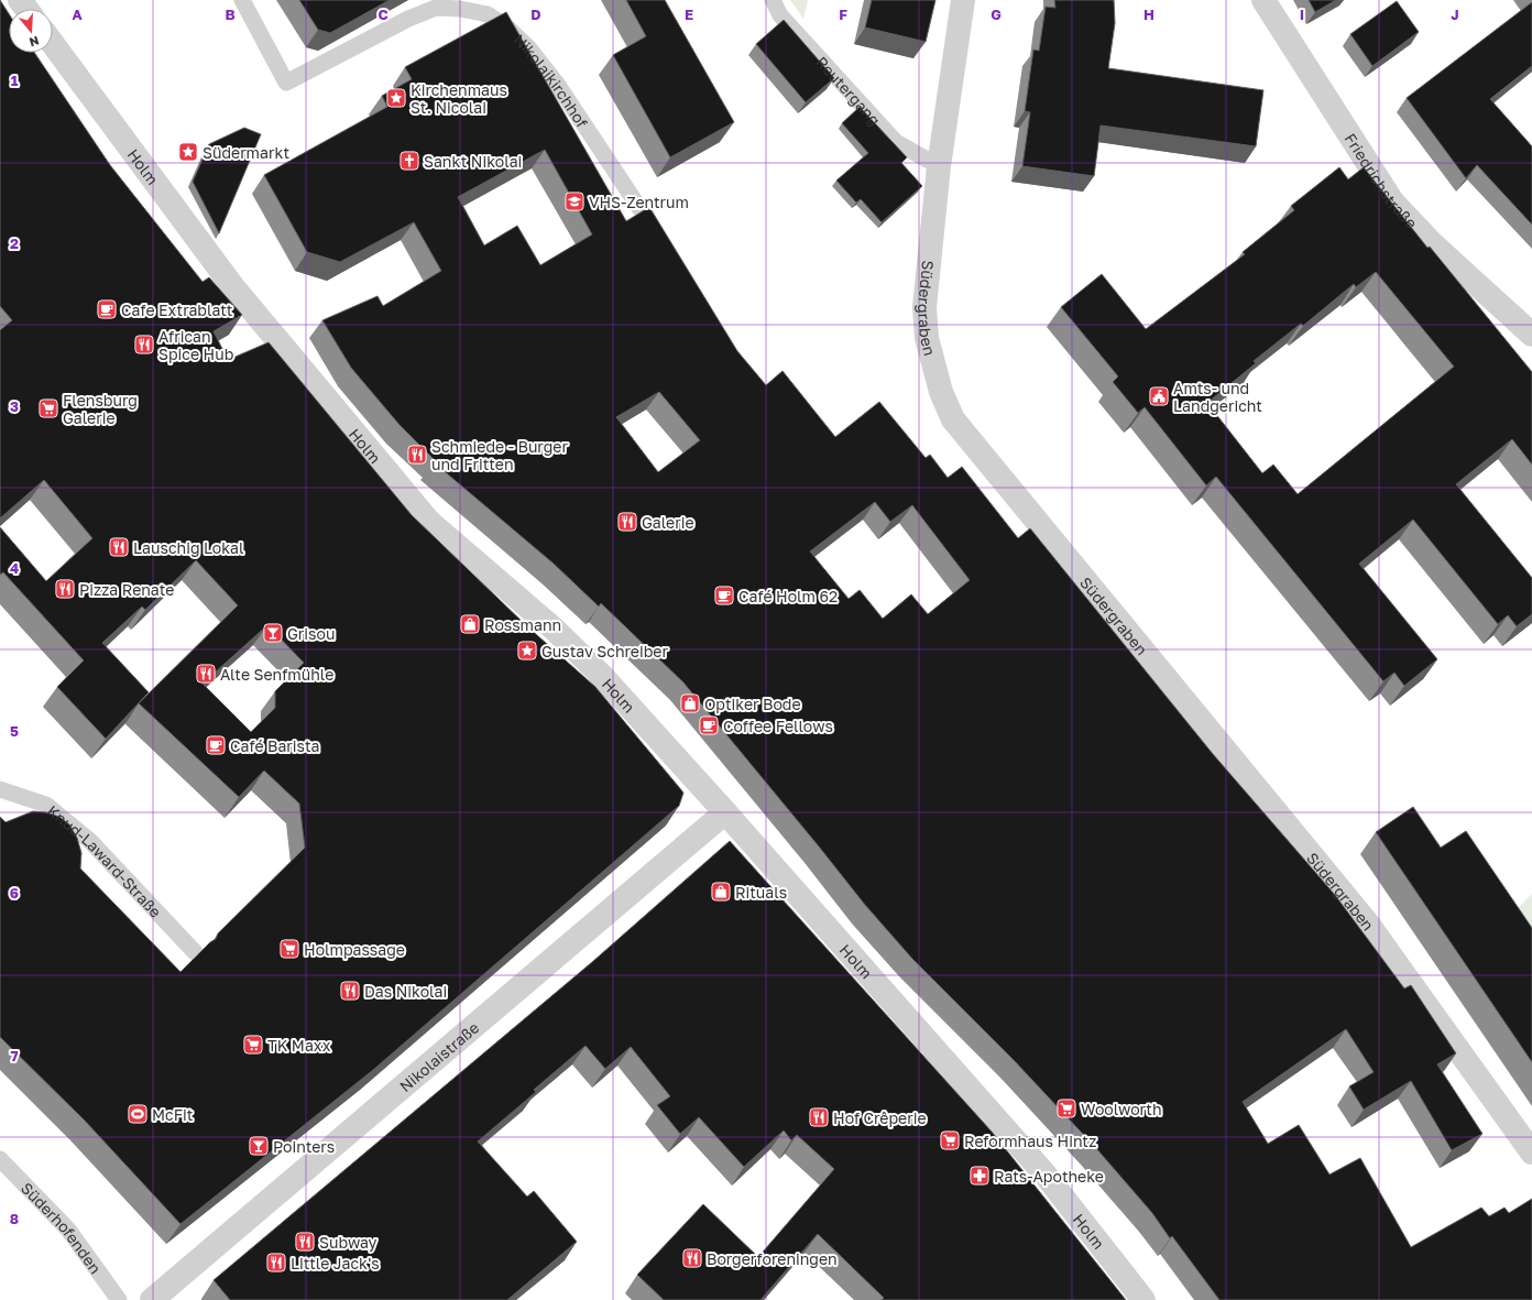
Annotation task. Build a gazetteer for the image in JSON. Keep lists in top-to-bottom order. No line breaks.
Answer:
{"streets":{"street":["Holm","Friedrichstraße","Südergraben","Nikolaistraße"],"lane":["Nikolaikirchhof","Reutergang","Knud-Laward-Straße","Süderhofenden"]},"crossings":[["Reutergang","Südergraben"],["Holm","Nikolaistraße"]],"places":{"place":["Kirchenmaus St. Nicolai","Südermarkt","Gustav Schreiber"],"church":["Sankt Nikolai"],"school or university":["VHS-Zentrum"],"cafe":["Cafe Extrablatt","Café Holm 62","Coffee Fellows","Café Barista"],"restaurant":["African Spice Hub","Schmiede - Burger und Fritten","Galerie","Lauschig Lokal","Pizza Renate","Alte Senfmühle","Das Nikolai","Hof Crêperie","Subway","Borgerforeningen","Little Jack's"],"public building":["Amts- und Landgericht"],"supermarket":["Flensburg Galerie","Holmpassage","TK Maxx","Woolworth","Reformhaus Hintz"],"shop":["Rossmann","Optiker Bode","Rituals"],"bar":["Grisou","Pointers"],"sports":["McFit"],"pharmacy":["Rats-Apotheke"]},"north":"bottom","grid":{"columns":["A","B","C","D","E","F","G","H","I","J"],"rows":["1","2","3","4","5","6","7","8"]}}
